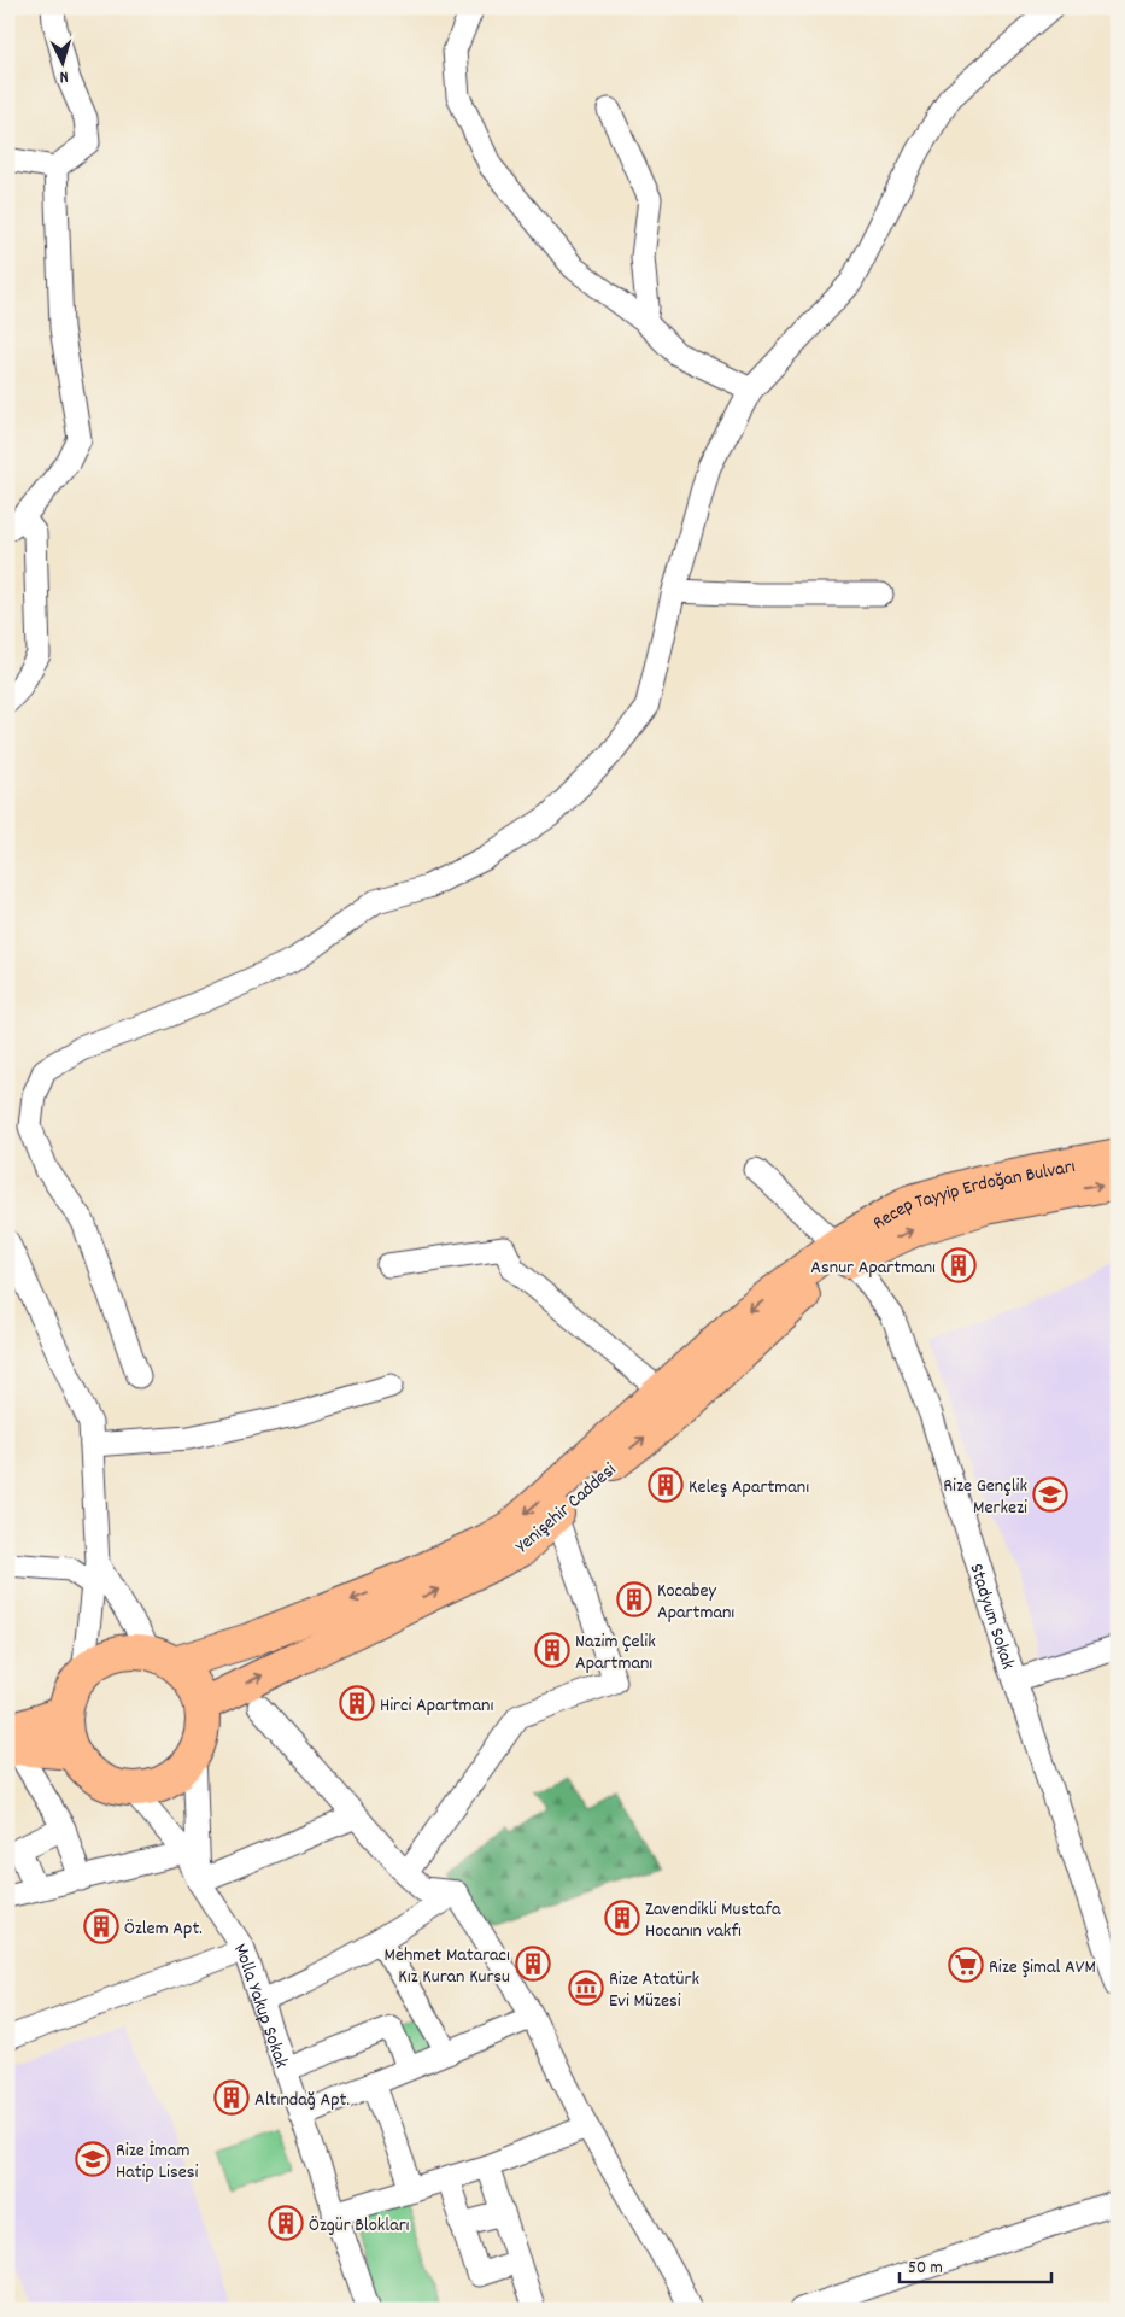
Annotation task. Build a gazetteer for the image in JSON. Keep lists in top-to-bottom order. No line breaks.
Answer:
{"streets":{"main road":["Recep Tayyip Erdoğan Bulvarı","Yenişehir Caddesi"],"street":["Stadyum Sokak","Molla Yakup Sokak"]},"crossings":[["Recep Tayyip Erdoğan Bulvarı","Yenişehir Caddesi"],["Recep Tayyip Erdoğan Bulvarı","Stadyum Sokak"],["Yenişehir Caddesi","Stadyum Sokak"],["Yenişehir Caddesi","Molla Yakup Sokak"]],"places":{"building":["Asnur Apartmanı","Keleş Apartmanı","Kocabey Apartmanı","Nazim Çelik Apartmanı","Hirci Apartmanı","Zavendikli Mustafa Hocanın vakfı","Özlem Apt.","Mehmet Mataracı Kız Kuran Kursu","Altındağ Apt.","Özgür Blokları"],"school or university":["Rize Gençlik Merkezi","Rize İmam Hatip Lisesi"],"supermarket":["Rize Şimal AVM"],"museum":["Rize Atatürk Evi Müzesi"]},"scale_bar":"50 m","north":"bottom"}
